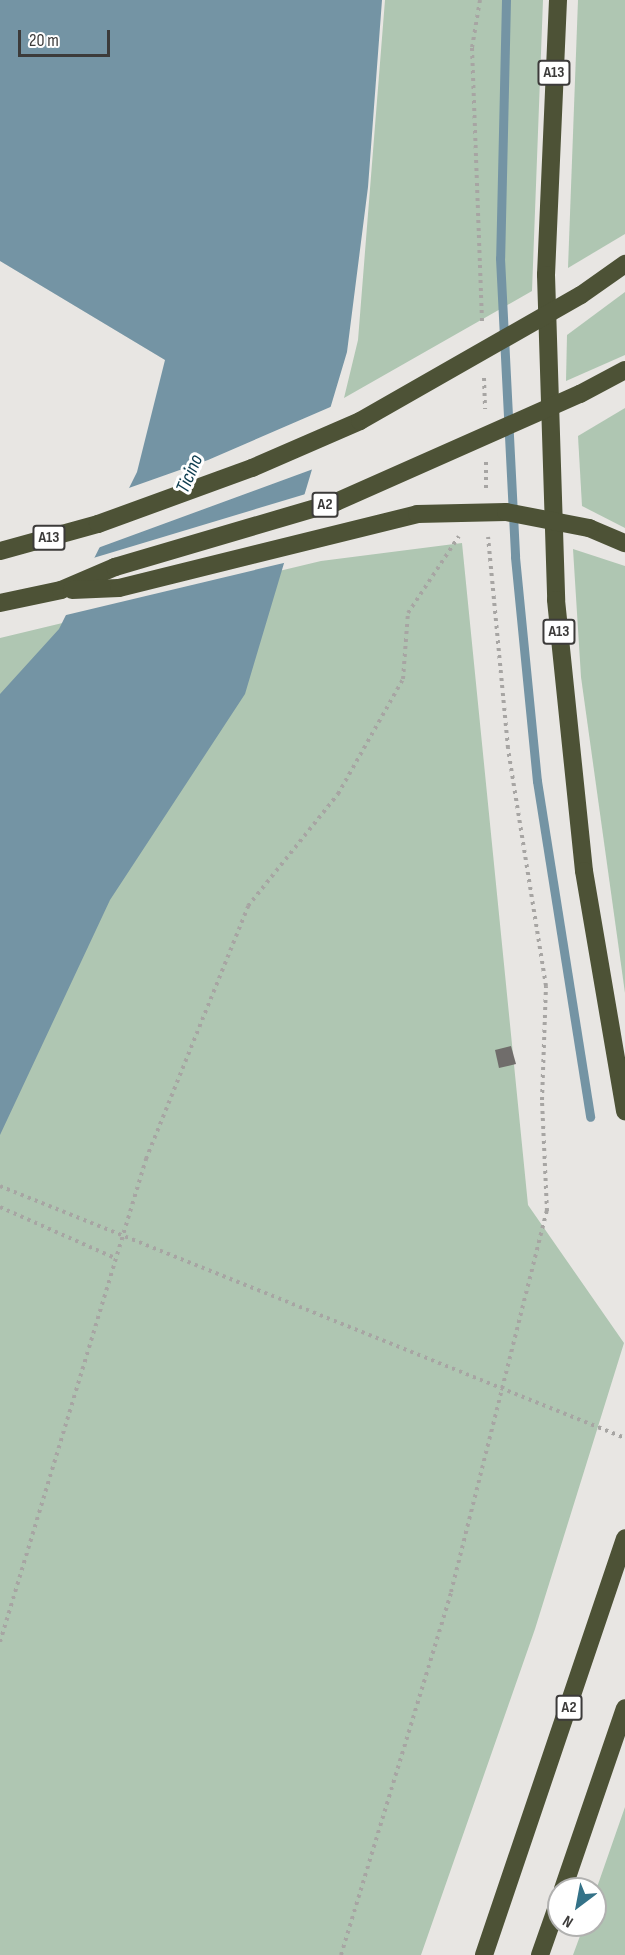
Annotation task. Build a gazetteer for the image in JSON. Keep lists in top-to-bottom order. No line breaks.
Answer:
{"streets":{"highway":["A13","A2"]},"water":["Ticino"],"scale_bar":"20 m","north":"bottom left"}
